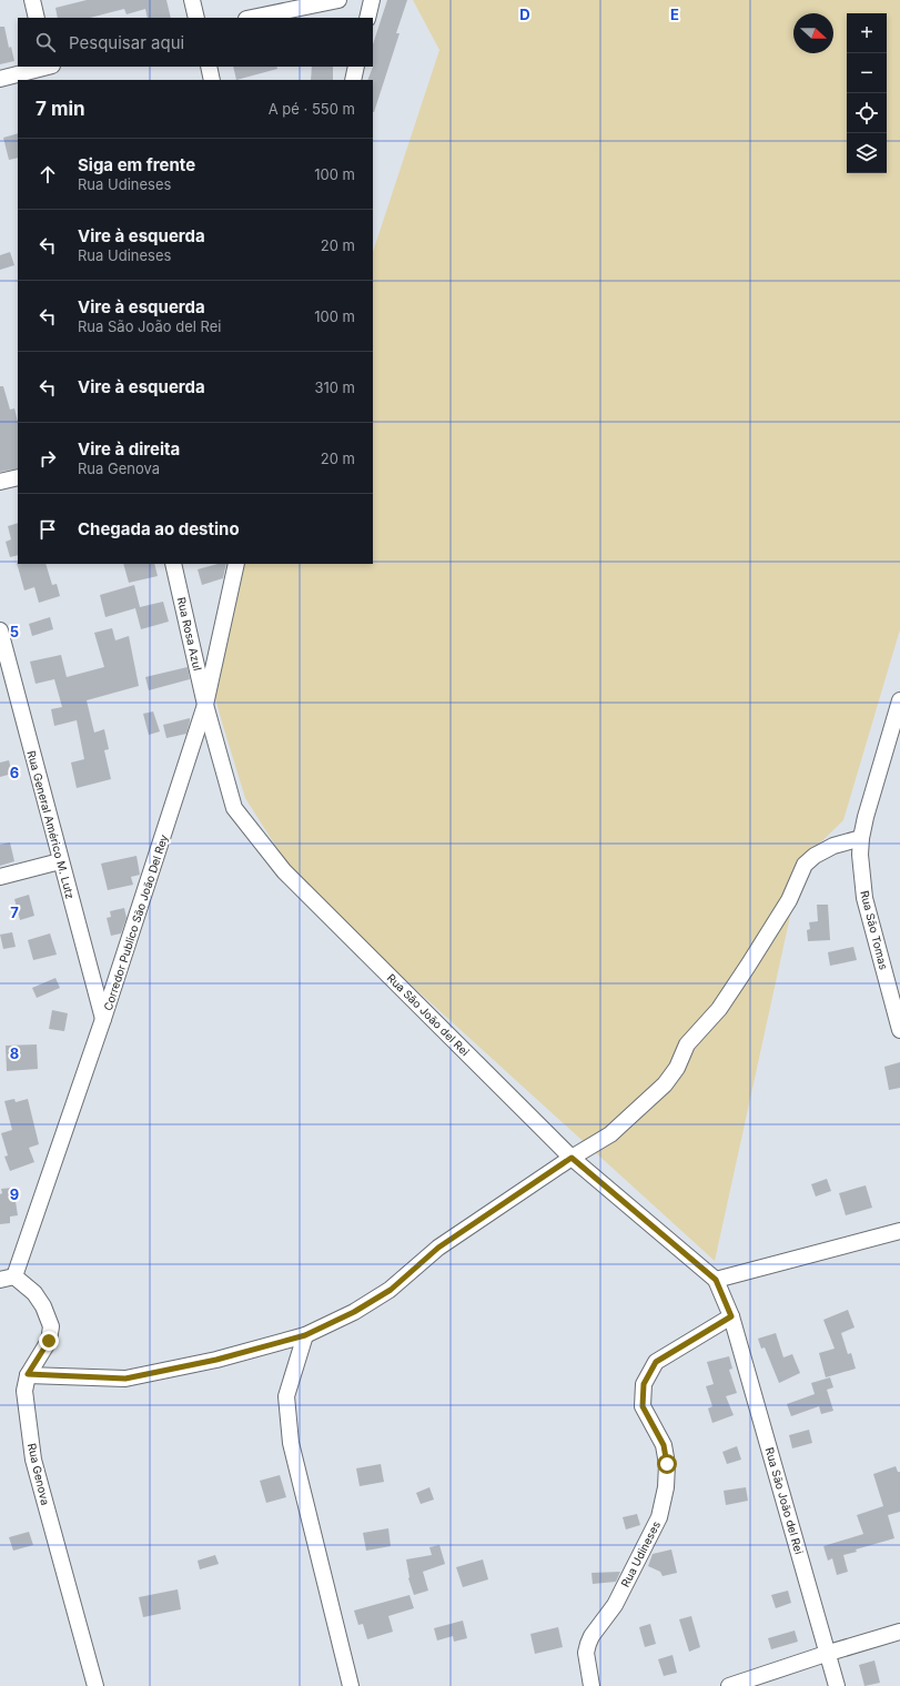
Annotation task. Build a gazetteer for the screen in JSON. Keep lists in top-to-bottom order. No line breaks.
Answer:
{"streets":{"street":["Rua Rosa Azul","Rua General Américo M. Lutz","Corredor Publico São João Del Rey","Rua São Tomas","Rua São João del Rei","Rua Genova","Rua Udineses"]},"crossings":[["Rua Rosa Azul","Corredor Publico São João Del Rey"],["Rua Rosa Azul","Rua São João del Rei"],["Rua General Américo M. Lutz","Corredor Publico São João Del Rey"],["Corredor Publico São João Del Rey","Rua São João del Rei"],["Corredor Publico São João Del Rey","Rua Genova"],["Rua São João del Rei","Rua Udineses"]],"north":"right","page":{"map_buttons":["+","−"],"search":"Pesquisar aqui","heading":["7 min","A pé · 550 m"],"list":[["Siga em frente","Rua Udineses","100 m"],["Vire à esquerda","Rua Udineses","20 m"],["Vire à esquerda","Rua São João del Rei","100 m"],["Vire à esquerda","310 m"],["Vire à direita","Rua Genova","20 m"],"Chegada ao destino"]},"grid":{"columns":["D","E"],"rows":["5","6","7","8","9"]}}
